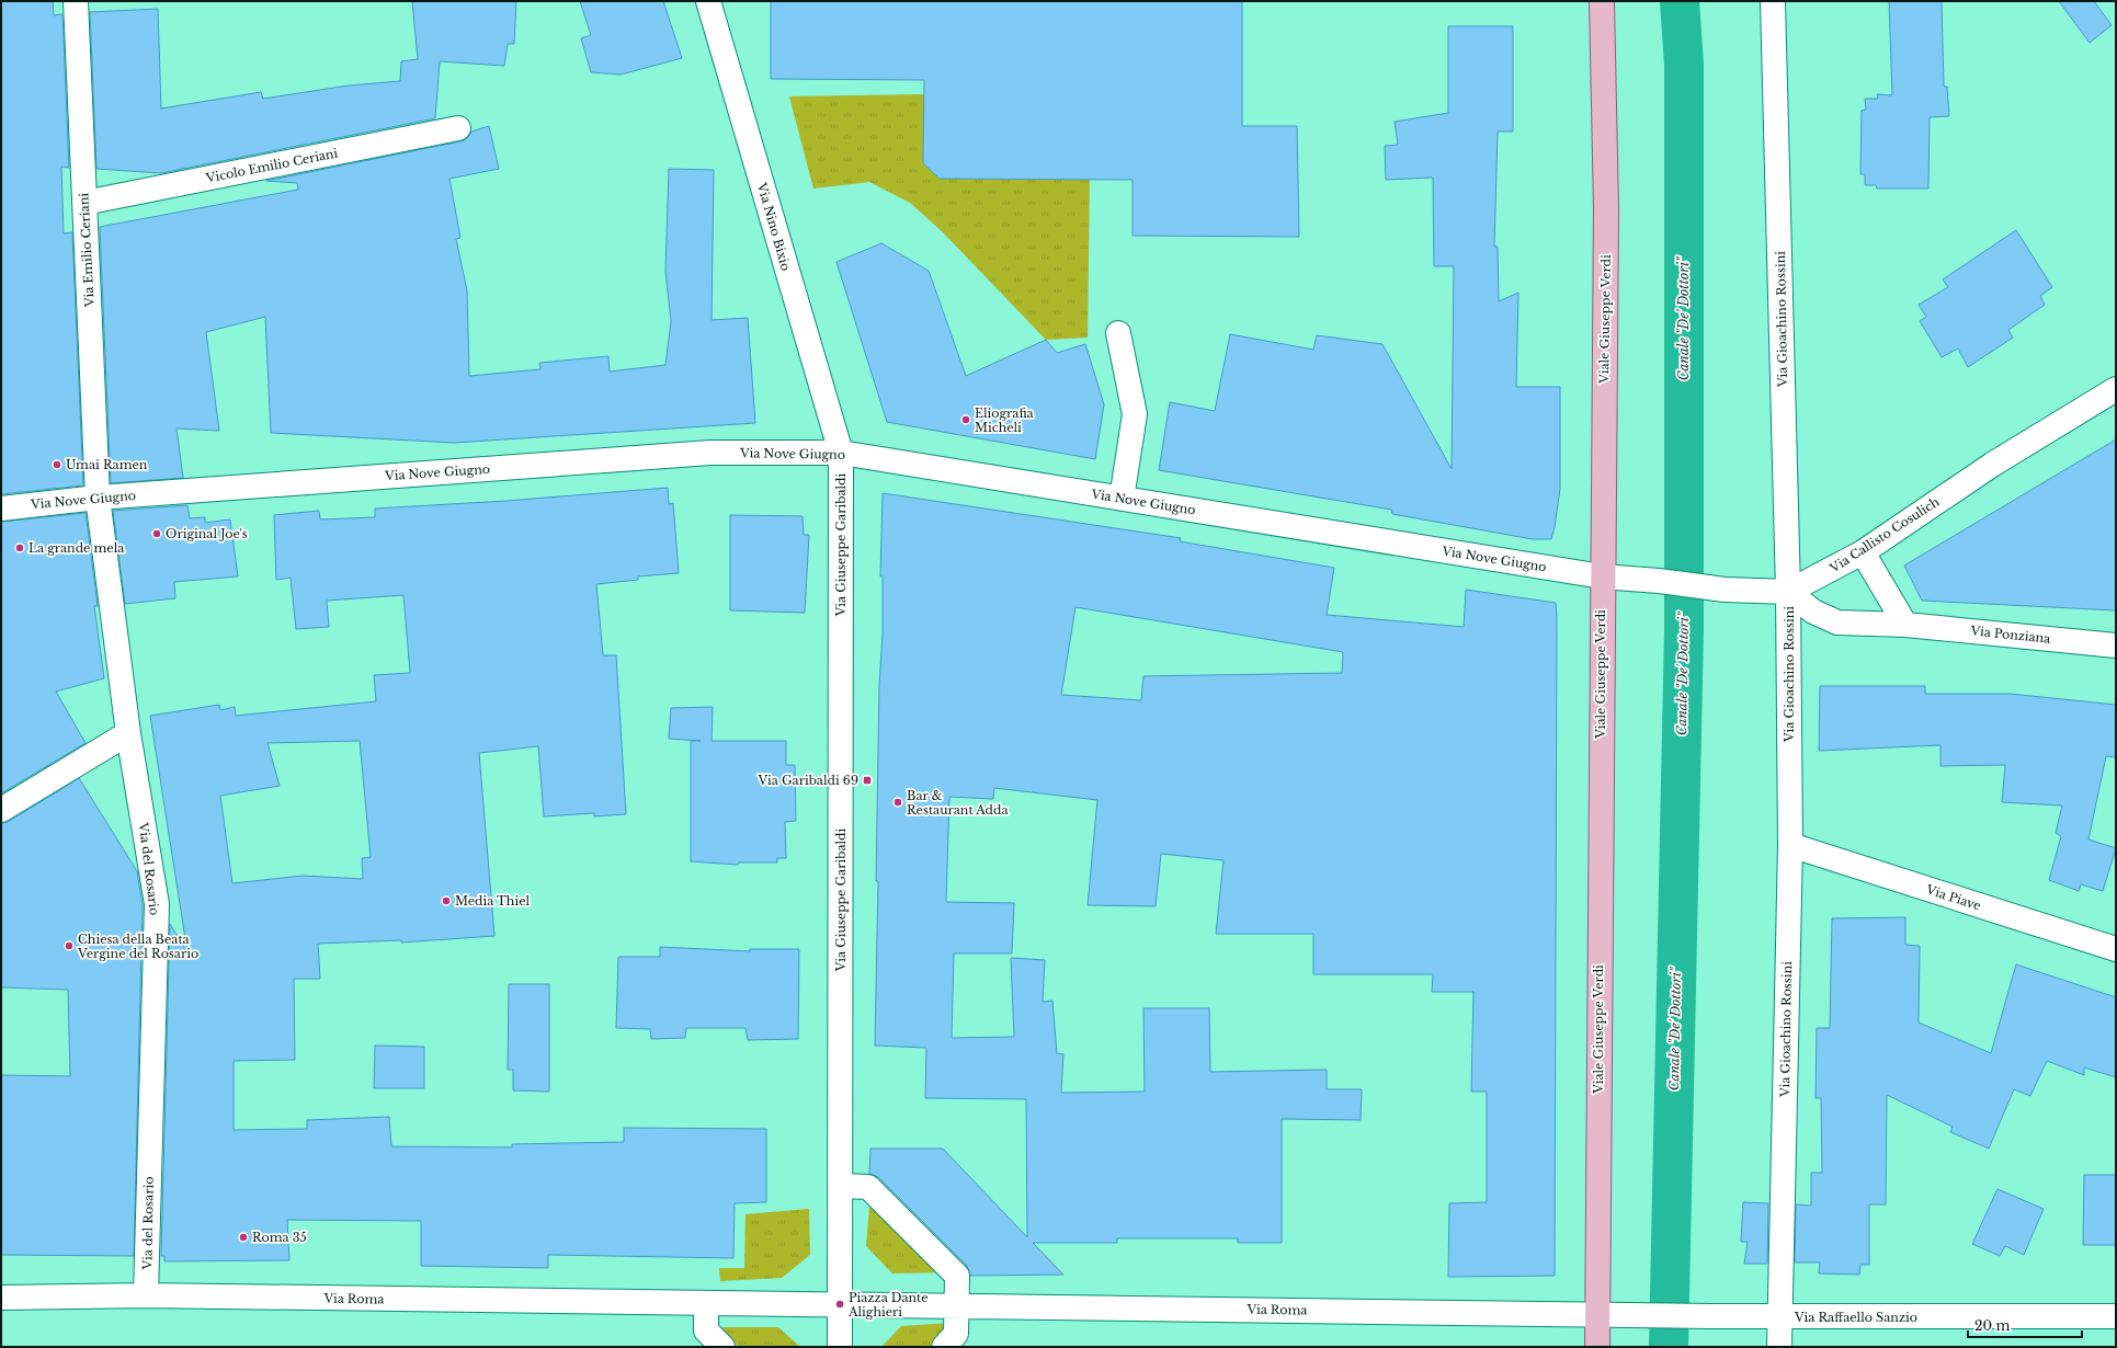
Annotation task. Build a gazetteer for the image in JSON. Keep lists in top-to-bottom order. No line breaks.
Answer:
{"streets":{"main road":["Viale Giuseppe Verdi"],"street":["Vicolo Emilio Ceriani","Via Nino Bixio","Via Emilio Ceriani","Via Gioachino Rossini","Via Nove Giugno","Via Callisto Cosulich","Via Giuseppe Garibaldi","Via Ponziana","Via del Rosario","Via Piave","Via Roma","Via Raffaello Sanzio"]},"crossings":[["Vicolo Emilio Ceriani","Via Emilio Ceriani"],["Via Nino Bixio","Via Nove Giugno"],["Via Nino Bixio","Via Giuseppe Garibaldi"],["Via Emilio Ceriani","Via Nove Giugno"],["Via Emilio Ceriani","Via del Rosario"],["Viale Giuseppe Verdi","Via Nove Giugno"],["Viale Giuseppe Verdi","Via Roma"],["Viale Giuseppe Verdi","Via Raffaello Sanzio"],["Via Gioachino Rossini","Via Callisto Cosulich"],["Via Gioachino Rossini","Via Ponziana"],["Via Gioachino Rossini","Via Piave"],["Via Gioachino Rossini","Via Raffaello Sanzio"],["Via Nove Giugno","Via Giuseppe Garibaldi"],["Via Nove Giugno","Via del Rosario"],["Via Callisto Cosulich","Via Ponziana"],["Via del Rosario","Via Roma"],["Via Roma","Via Raffaello Sanzio"]],"water":["Canale \"De' Dottori\""],"places":{"other":["Eliografia Micheli","Umai Ramen","Original Joe's","La grande mela","Bar & Restaurant Adda","Media Thiel","Chiesa della Beata Vergine del Rosario","Roma 35","Piazza Dante Alighieri"],"transit":["Via Garibaldi 69"]},"scale_bar":"20 m"}
